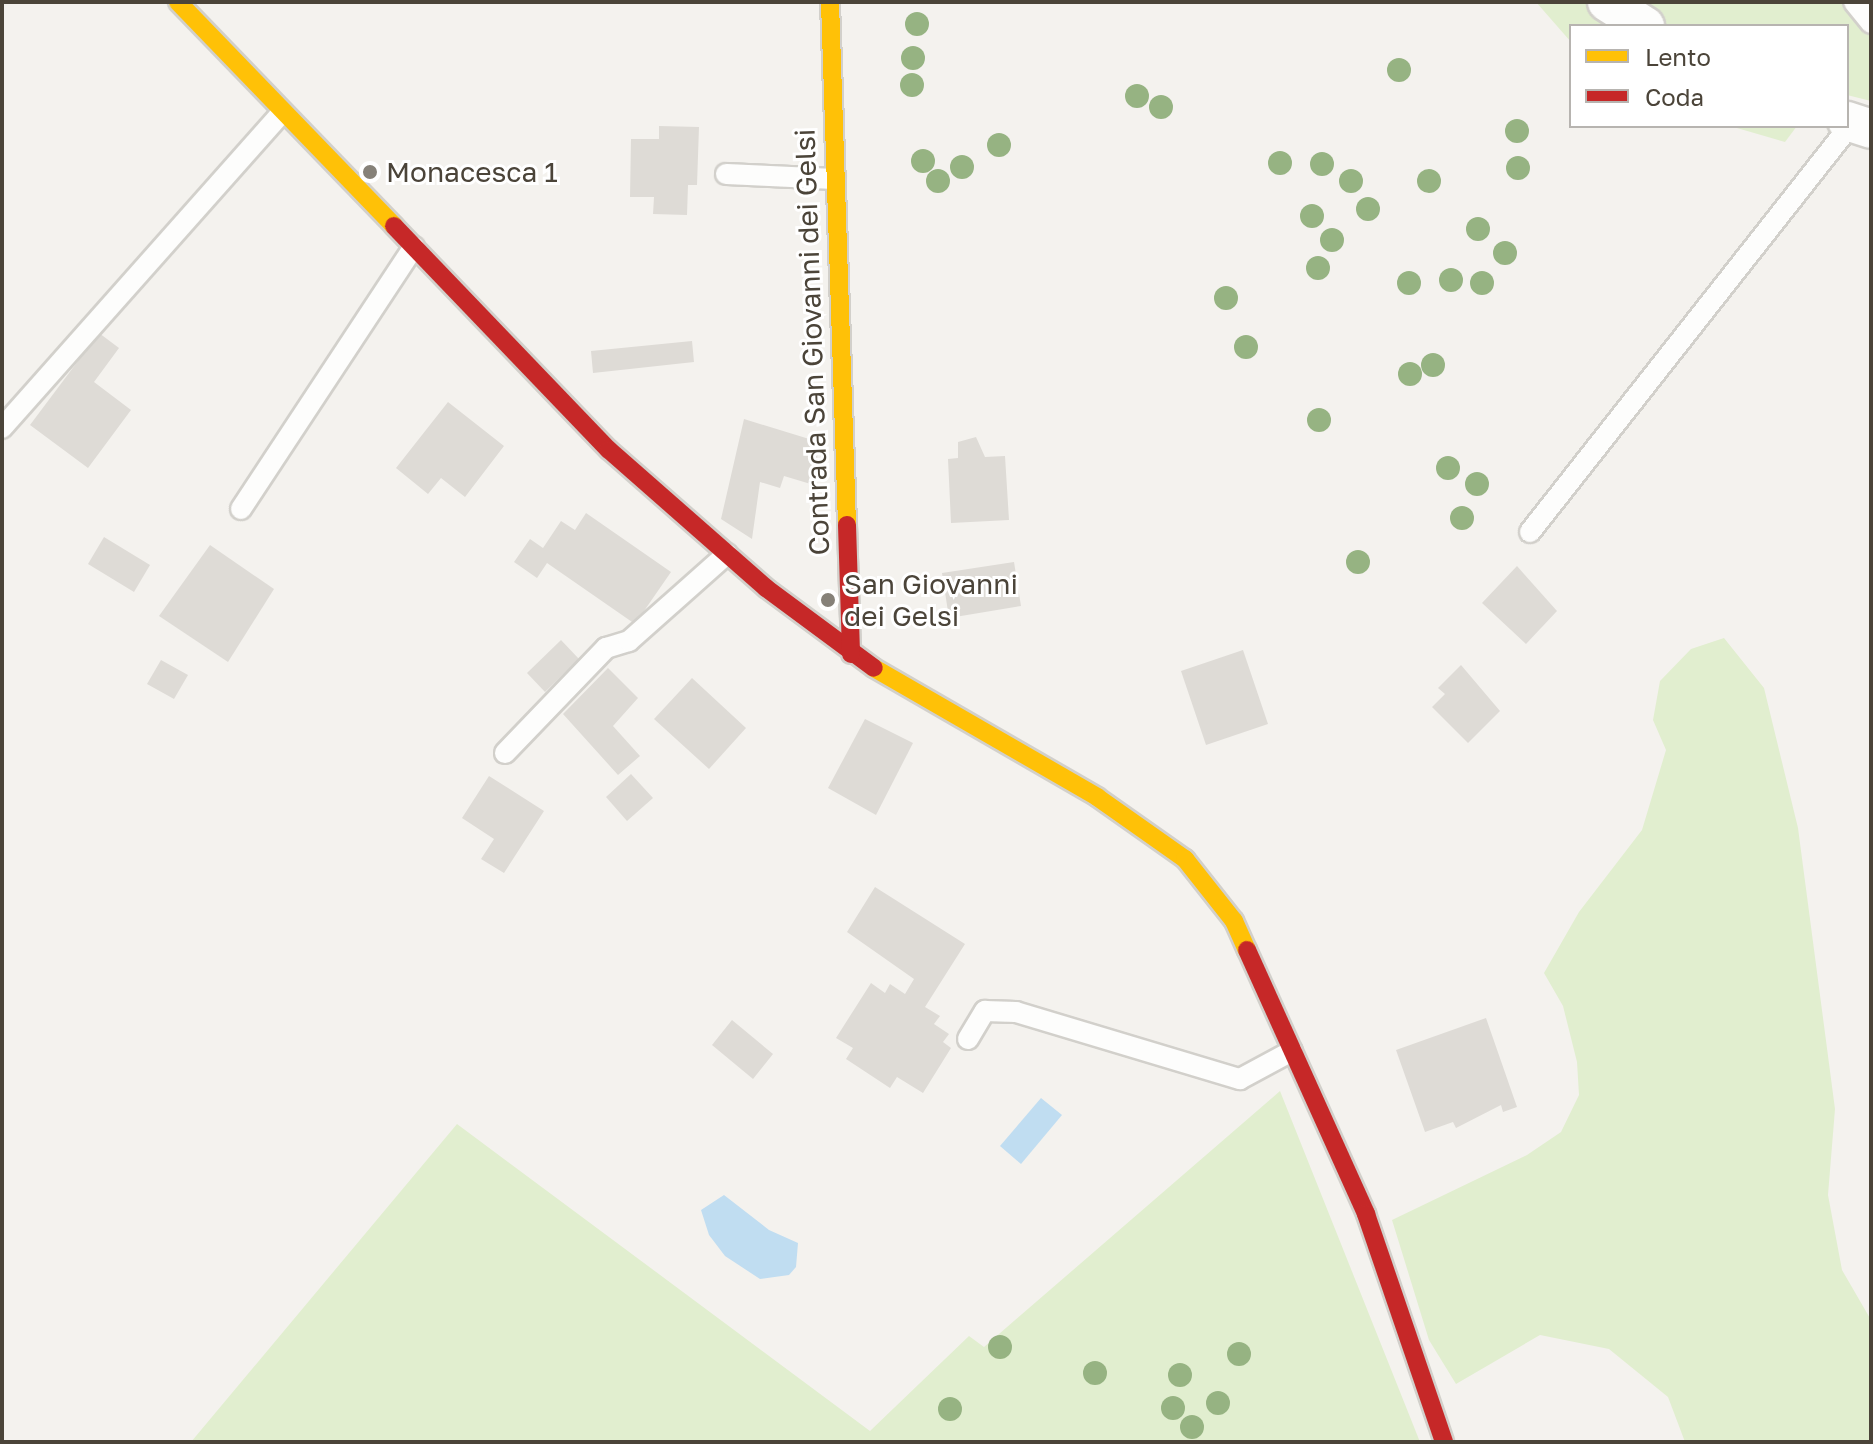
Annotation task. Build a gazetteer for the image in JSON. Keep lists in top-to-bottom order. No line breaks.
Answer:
{"streets":{"street":["Contrada San Giovanni dei Gelsi"]},"places":["Monacesca 1","San Giovanni dei Gelsi"],"legend":["Lento","Coda"]}
